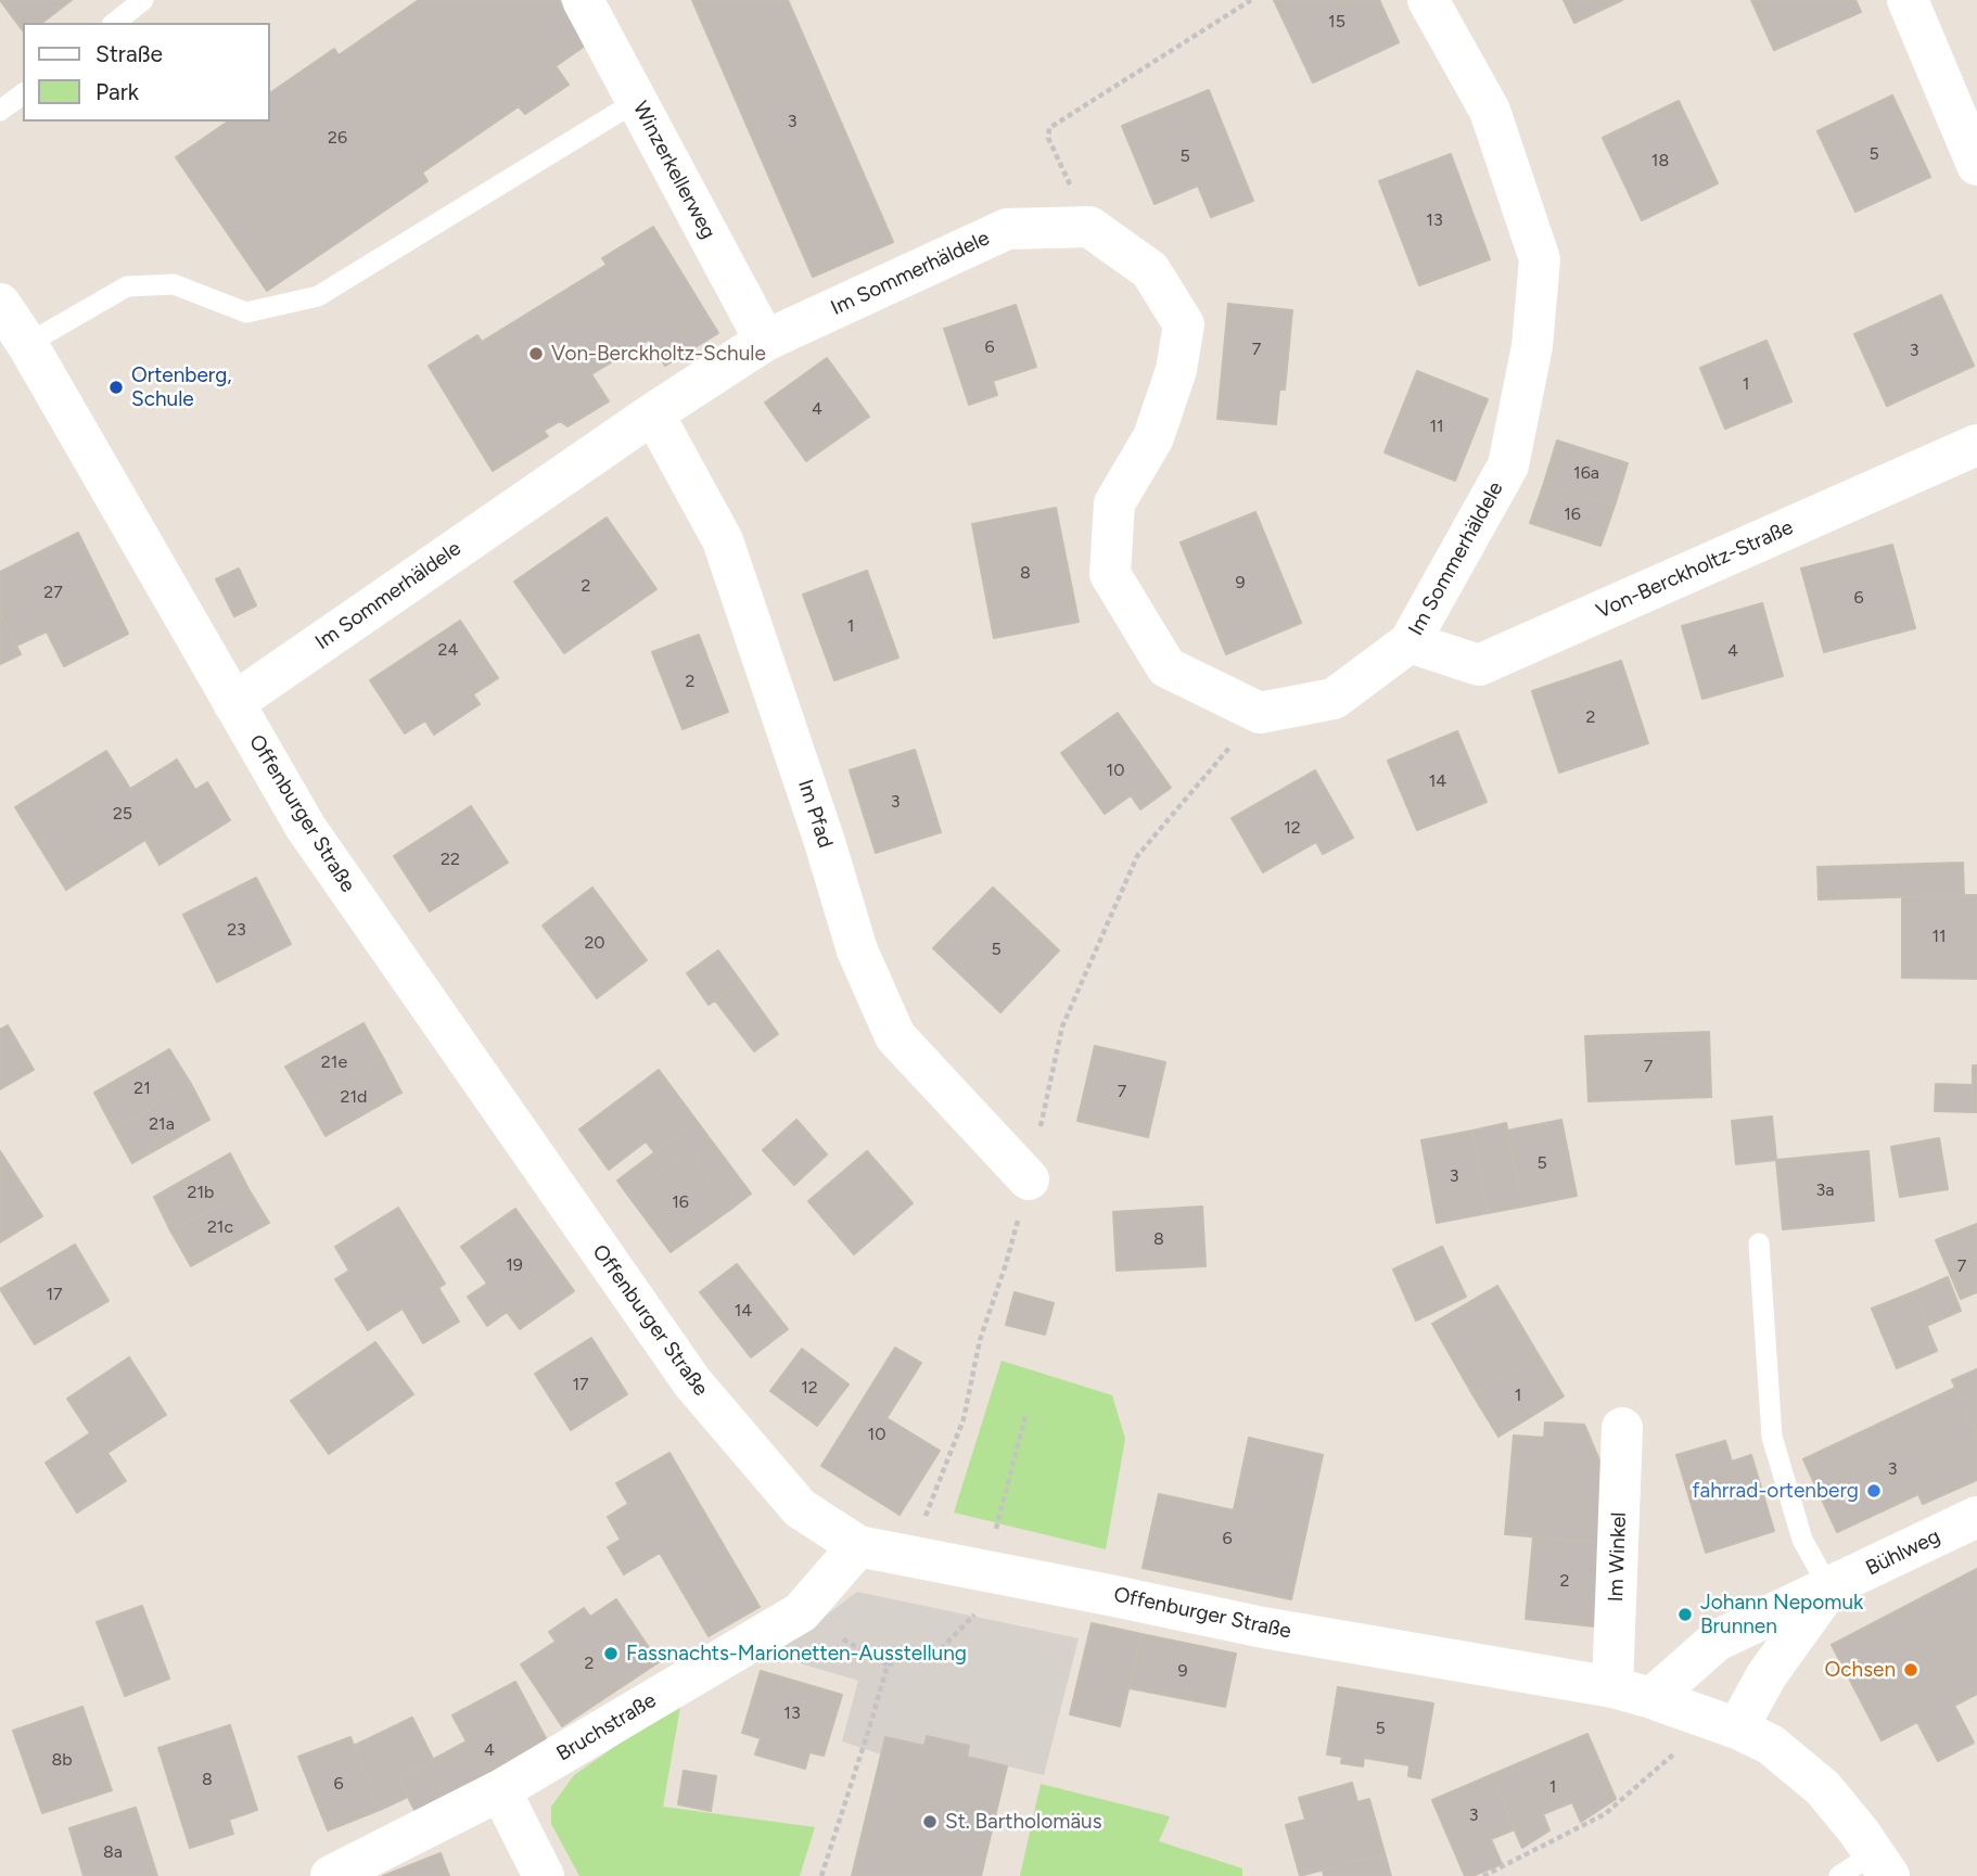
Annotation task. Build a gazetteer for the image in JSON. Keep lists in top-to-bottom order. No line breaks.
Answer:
{"streets":{"street":["Winzerkellerweg","Im Sommerhäldele","Von-Berckholtz-Straße","Offenburger Straße","Im Pfad","Bühlweg","Im Winkel","Bruchstraße"]},"crossings":[["Winzerkellerweg","Im Sommerhäldele"],["Im Sommerhäldele","Von-Berckholtz-Straße"],["Im Sommerhäldele","Offenburger Straße"],["Im Sommerhäldele","Im Pfad"],["Offenburger Straße","Bühlweg"],["Offenburger Straße","Im Winkel"],["Offenburger Straße","Bruchstraße"],["Bühlweg","Im Winkel"]],"places":["Von-Berckholtz-Schule","Ortenberg, Schule","fahrrad-ortenberg","Johann Nepomuk Brunnen","Fassnachts-Marionetten-Ausstellung","Ochsen","St. Bartholomäus"],"house_numbers":["15","3","26","5","5","18","13","6","7","3","1","4","11","16a","16","8","9","2","27","6","1","24","4","2","2","10","14","3","25","12","22","23","11","20","5","21e","7","21","7","21d","21a","5","3","3a","21b","16","21c","8","19","7","17","14","17","12","1","10","3","6","2","2","9","13","5","4","8b","8","6","1","3","8a"],"legend":["Straße","Park"]}
